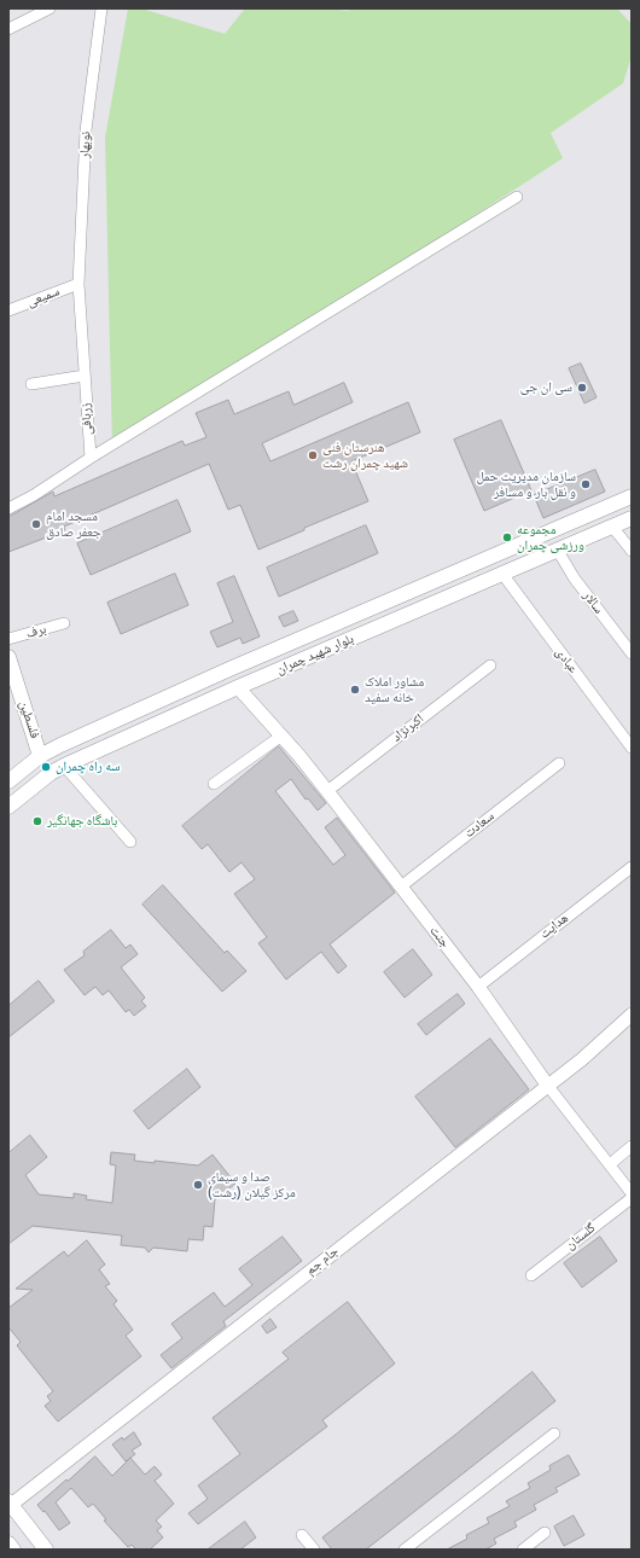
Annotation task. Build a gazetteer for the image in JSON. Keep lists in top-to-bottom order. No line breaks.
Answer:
{"streets":{"main road":["بلوار شهید چمران","فلسطین"],"street":["نوبهار","سمیعی","زربافی","سالار","برف","عبادی","اکبرنژاد","سعادت","هدایت","جنت","گلستان","جام جم"]},"crossings":[["نوبهار","سمیعی"],["نوبهار","زربافی"],["سمیعی","زربافی"],["سالار","بلوار شهید چمران"],["بلوار شهید چمران","عبادی"],["بلوار شهید چمران","فلسطین"],["بلوار شهید چمران","جنت"],["اکبرنژاد","جنت"],["سعادت","جنت"],["هدایت","جنت"],["جنت","جام جم"]],"places":["سی ان جی","هنرستان فنی شهید چمران رشت","سازمان مدیریت حمل و نقل بار و مسافر","مسجد امام جعفر صادق","مجموعه ورزشی چمران","مشاور املاک خانه سفید","سه راه چمران","باشگاه جهانگیر","صدا و سیمای مرکز گیلان (رشت)"]}
